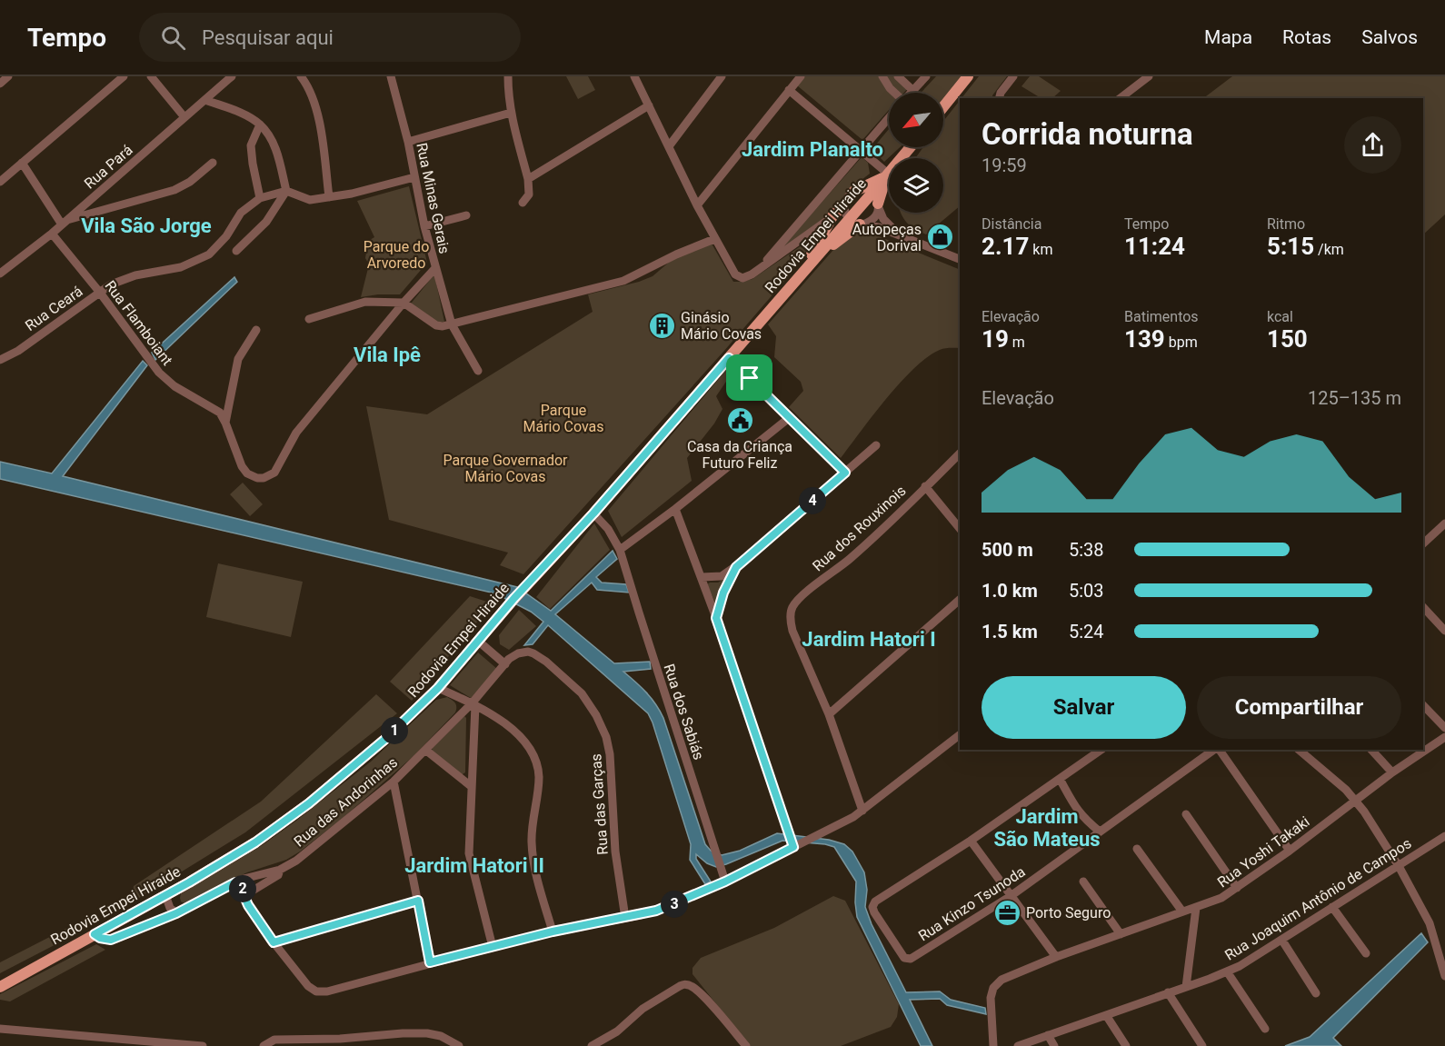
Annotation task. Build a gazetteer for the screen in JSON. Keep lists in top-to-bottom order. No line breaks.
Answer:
{"streets":{"main road":["Rodovia Empei Hiraide"],"street":["Rua Pará","Rua Minas Gerais","Rua Ceará","Rua Flamboiant","Rua dos Rouxinois","Rua dos Sabiás","Rua das Andorinhas","Rua das Garças","Rua Yoshi Takaki","Rua Joaquim Antônio de Campos","Rua Kinzo Tsunoda"]},"crossings":[["Rua Pará","Rua Flamboiant"],["Rua Minas Gerais","Rua Flamboiant"],["Rodovia Empei Hiraide","Rua dos Sabiás"],["Rua Ceará","Rua Flamboiant"],["Rua das Andorinhas","Rua das Garças"]],"districts":["Jardim Planalto","Vila São Jorge","Vila Ipê","Jardim Hatori I","Jardim São Mateus","Jardim Hatori II"],"parks":["Parque do Arvoredo","Parque Mário Covas","Parque Governador Mário Covas"],"places":{"shop":["Autopeças Dorival"],"building":["Ginásio Mário Covas"],"public building":["Casa da Criança Futuro Feliz"],"office":["Porto Seguro"]},"north":"bottom left","page":{"header":"Tempo","search":"Pesquisar aqui","nav":["Mapa","Rotas","Salvos"],"heading":["Corrida noturna","19:59"],"stats":[["Distância","2.17 km"],["Tempo","11:24"],["Ritmo","5:15 /km"],["Elevação","19 m"],["Batimentos","139 bpm"],["kcal","150"]],"chart":["Elevação","125–135 m"],"pins":["4","1","2","3"],"list":[{"name":"500 m","note":"5:38"},{"name":"1.0 km","note":"5:03"},{"name":"1.5 km","note":"5:24"}],"buttons":["Salvar","Compartilhar"]}}
